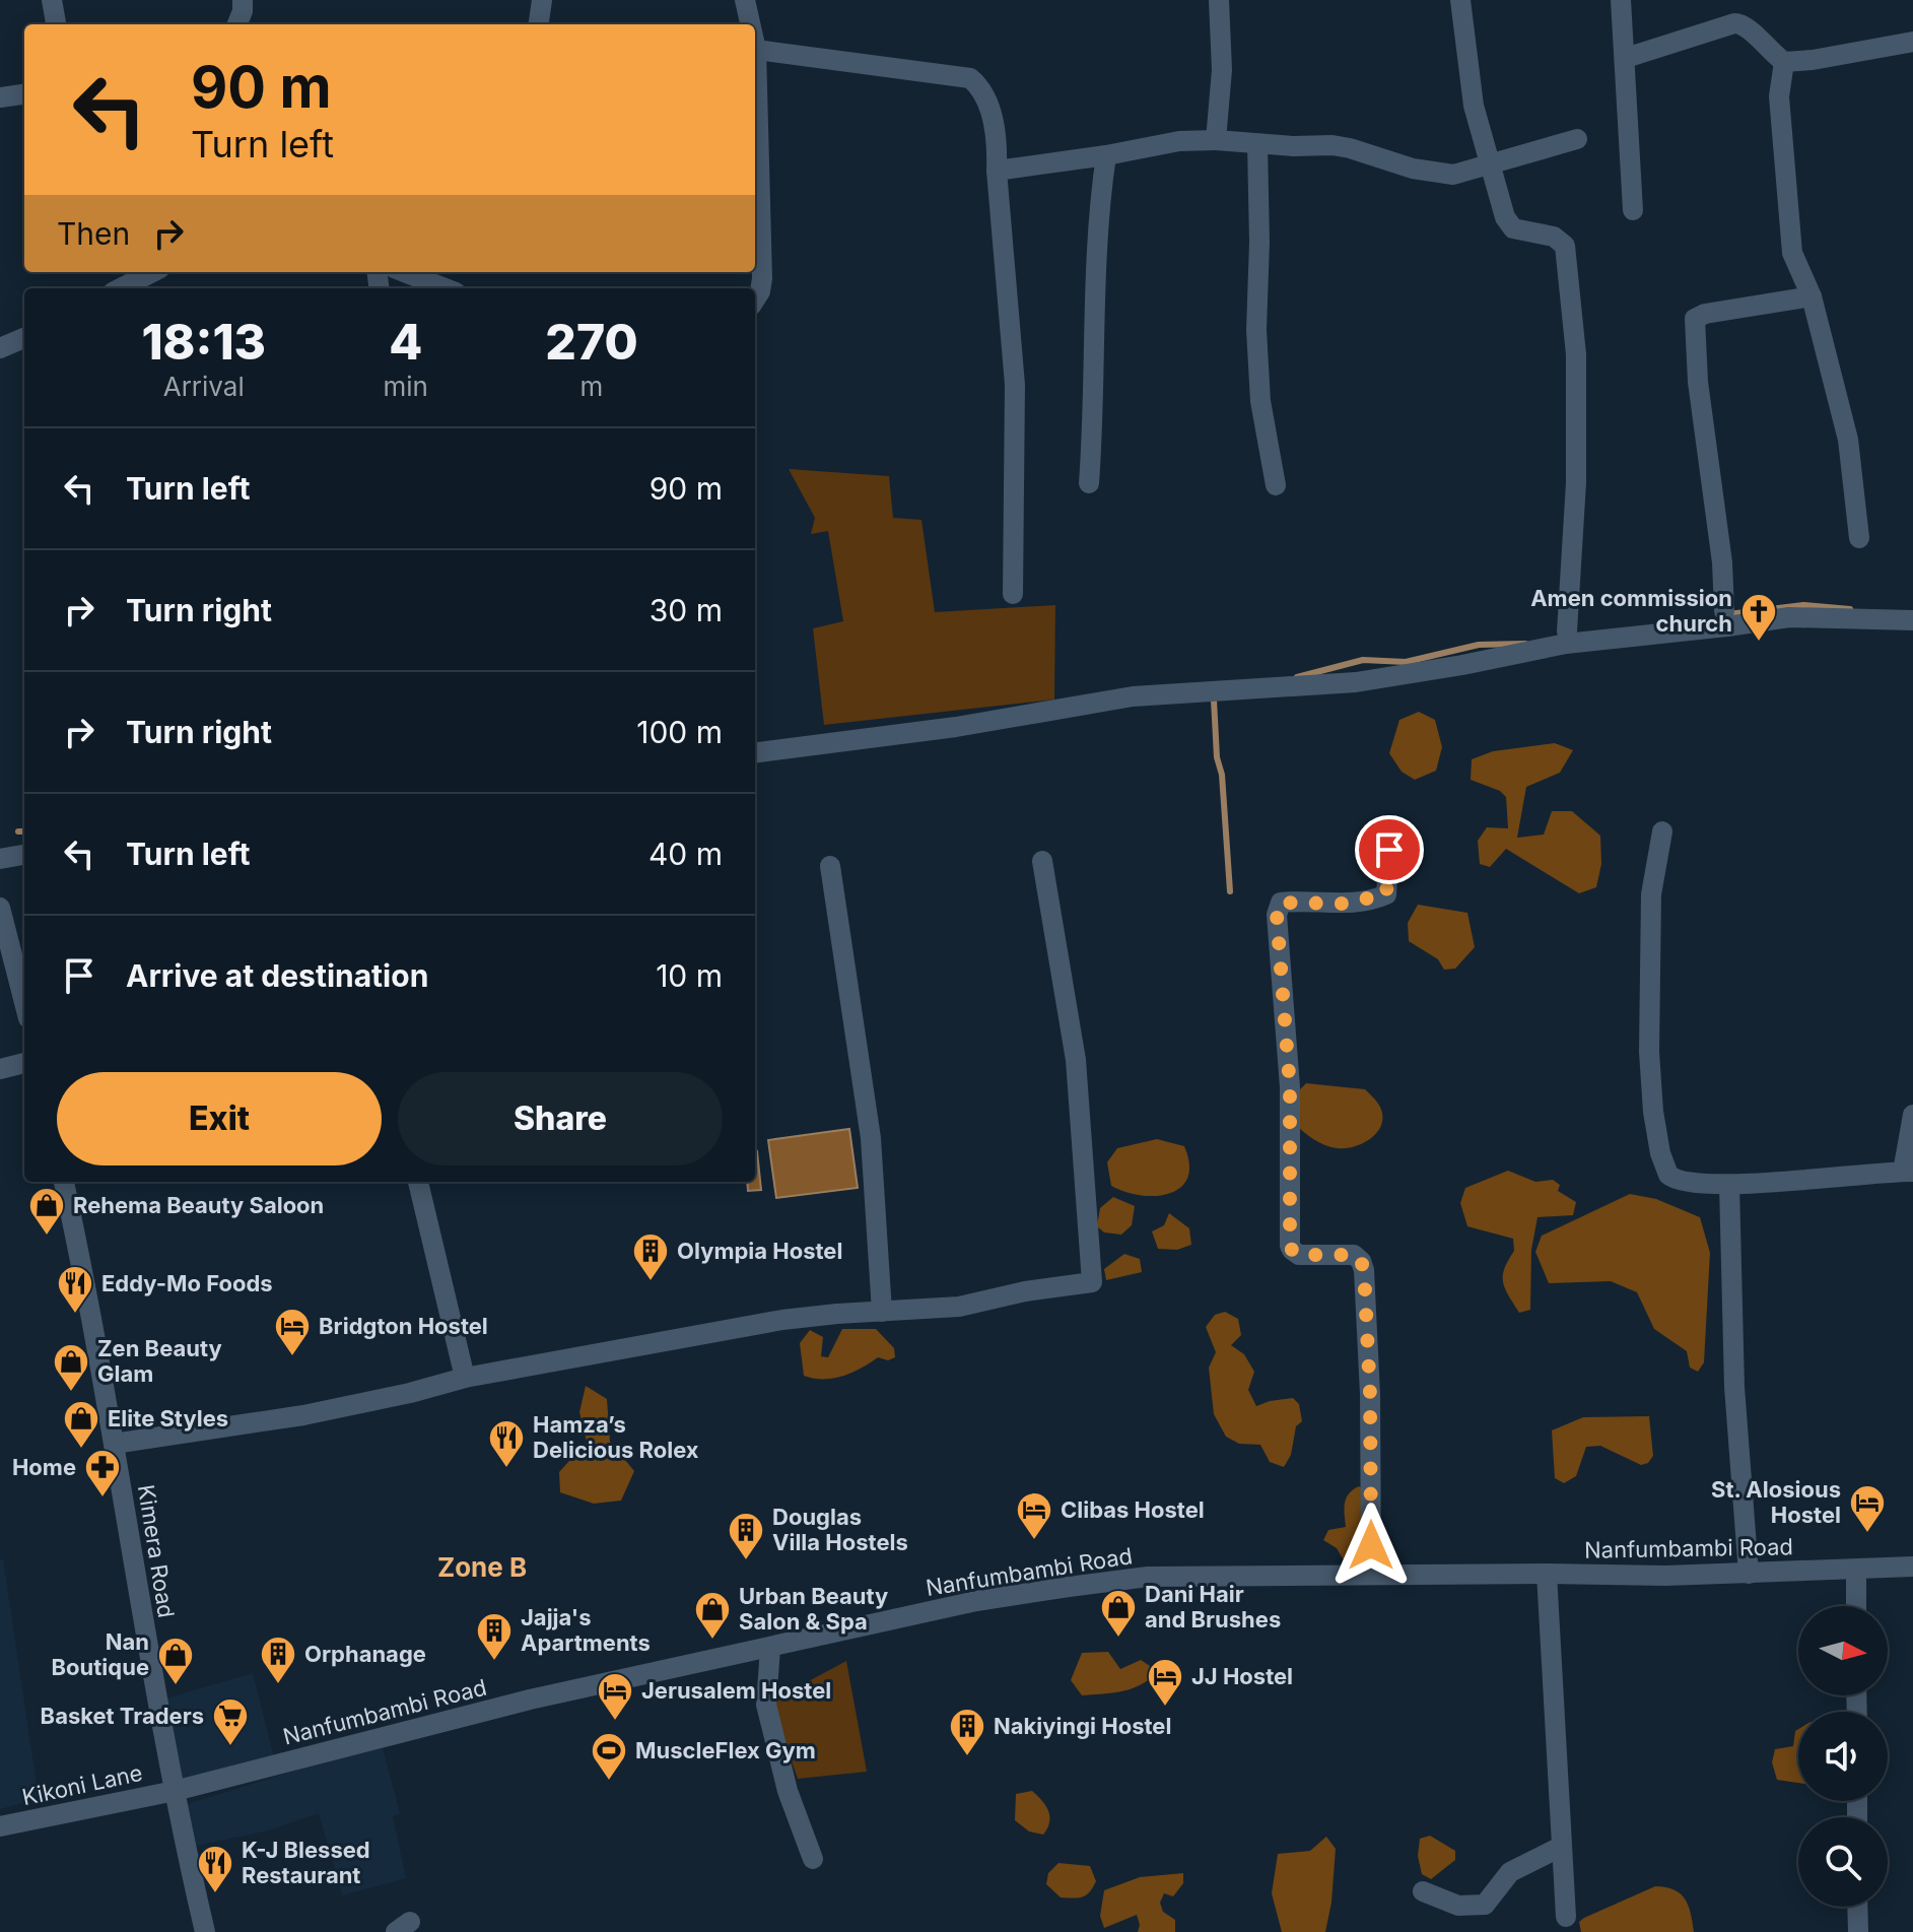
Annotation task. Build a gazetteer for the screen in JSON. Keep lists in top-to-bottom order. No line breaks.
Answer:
{"streets":{"street":["Nanfumbambi Road","Kimera Road","Kikoni Lane"]},"crossings":[["Nanfumbambi Road","Kimera Road"],["Nanfumbambi Road","Kikoni Lane"],["Kimera Road","Kikoni Lane"]],"districts":["Zone B"],"places":{"church":["Amen commission church"],"shop":["Rehema Beauty Saloon","Zen Beauty Glam","Elite Styles","Dani Hair and Brushes","Urban Beauty Salon & Spa","Nan Boutique"],"building":["Olympia Hostel","Douglas Villa Hostels","Jajja's Apartments","Orphanage","Nakiyingi Hostel"],"restaurant":["Eddy-Mo Foods","Hamza’s Delicious Rolex","K-J Blessed Restaurant"],"hotel":["Bridgton Hostel","St. Alosious Hostel","Clibas Hostel","JJ Hostel","Jerusalem Hostel"],"pharmacy":["Home"],"supermarket":["Basket Traders"],"sports":["MuscleFlex Gym"]},"north":"right","page":{"turn":["90 m","Turn left"],"then":"Then","eta":["18:13","Arrival","4","min","270","m"],"list":[{"name":"Turn left","value":"90 m"},{"name":"Turn right","value":"30 m"},{"name":"Turn right","value":"100 m"},{"name":"Turn left","value":"40 m"},{"name":"Arrive at destination","value":"10 m"}],"buttons":["Exit","Share"]}}
